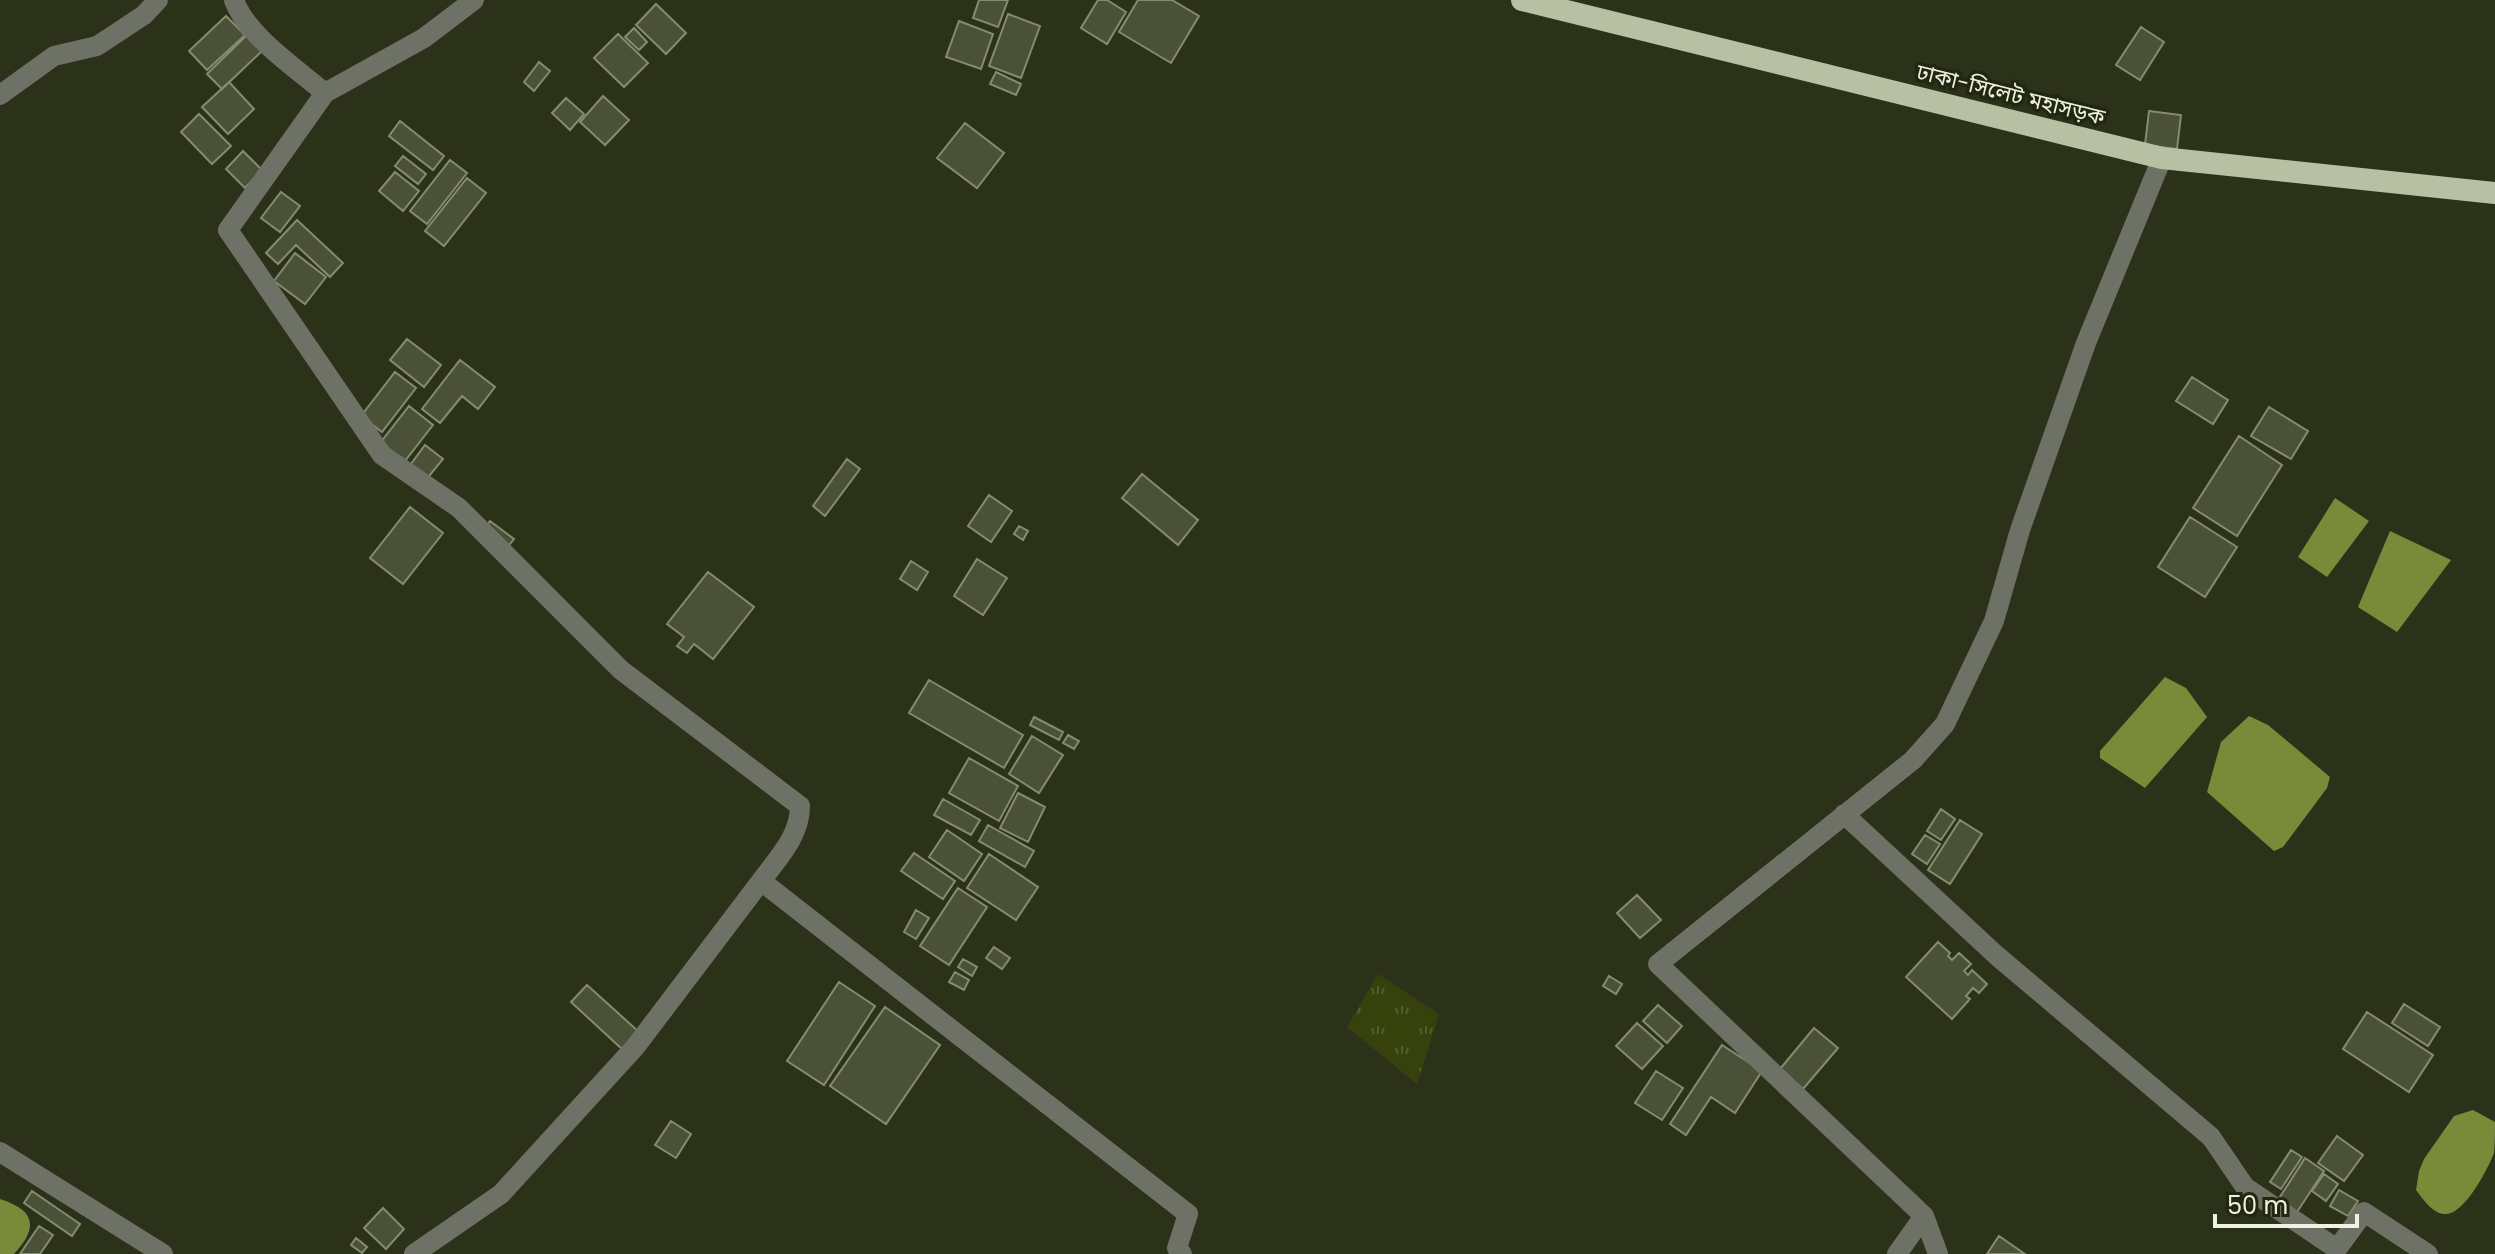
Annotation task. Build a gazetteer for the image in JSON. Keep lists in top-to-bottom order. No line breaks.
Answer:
{"streets":{"highway":["ঢাকা-সিলেট মহাসড়ক"]},"scale_bar":"50 m"}
